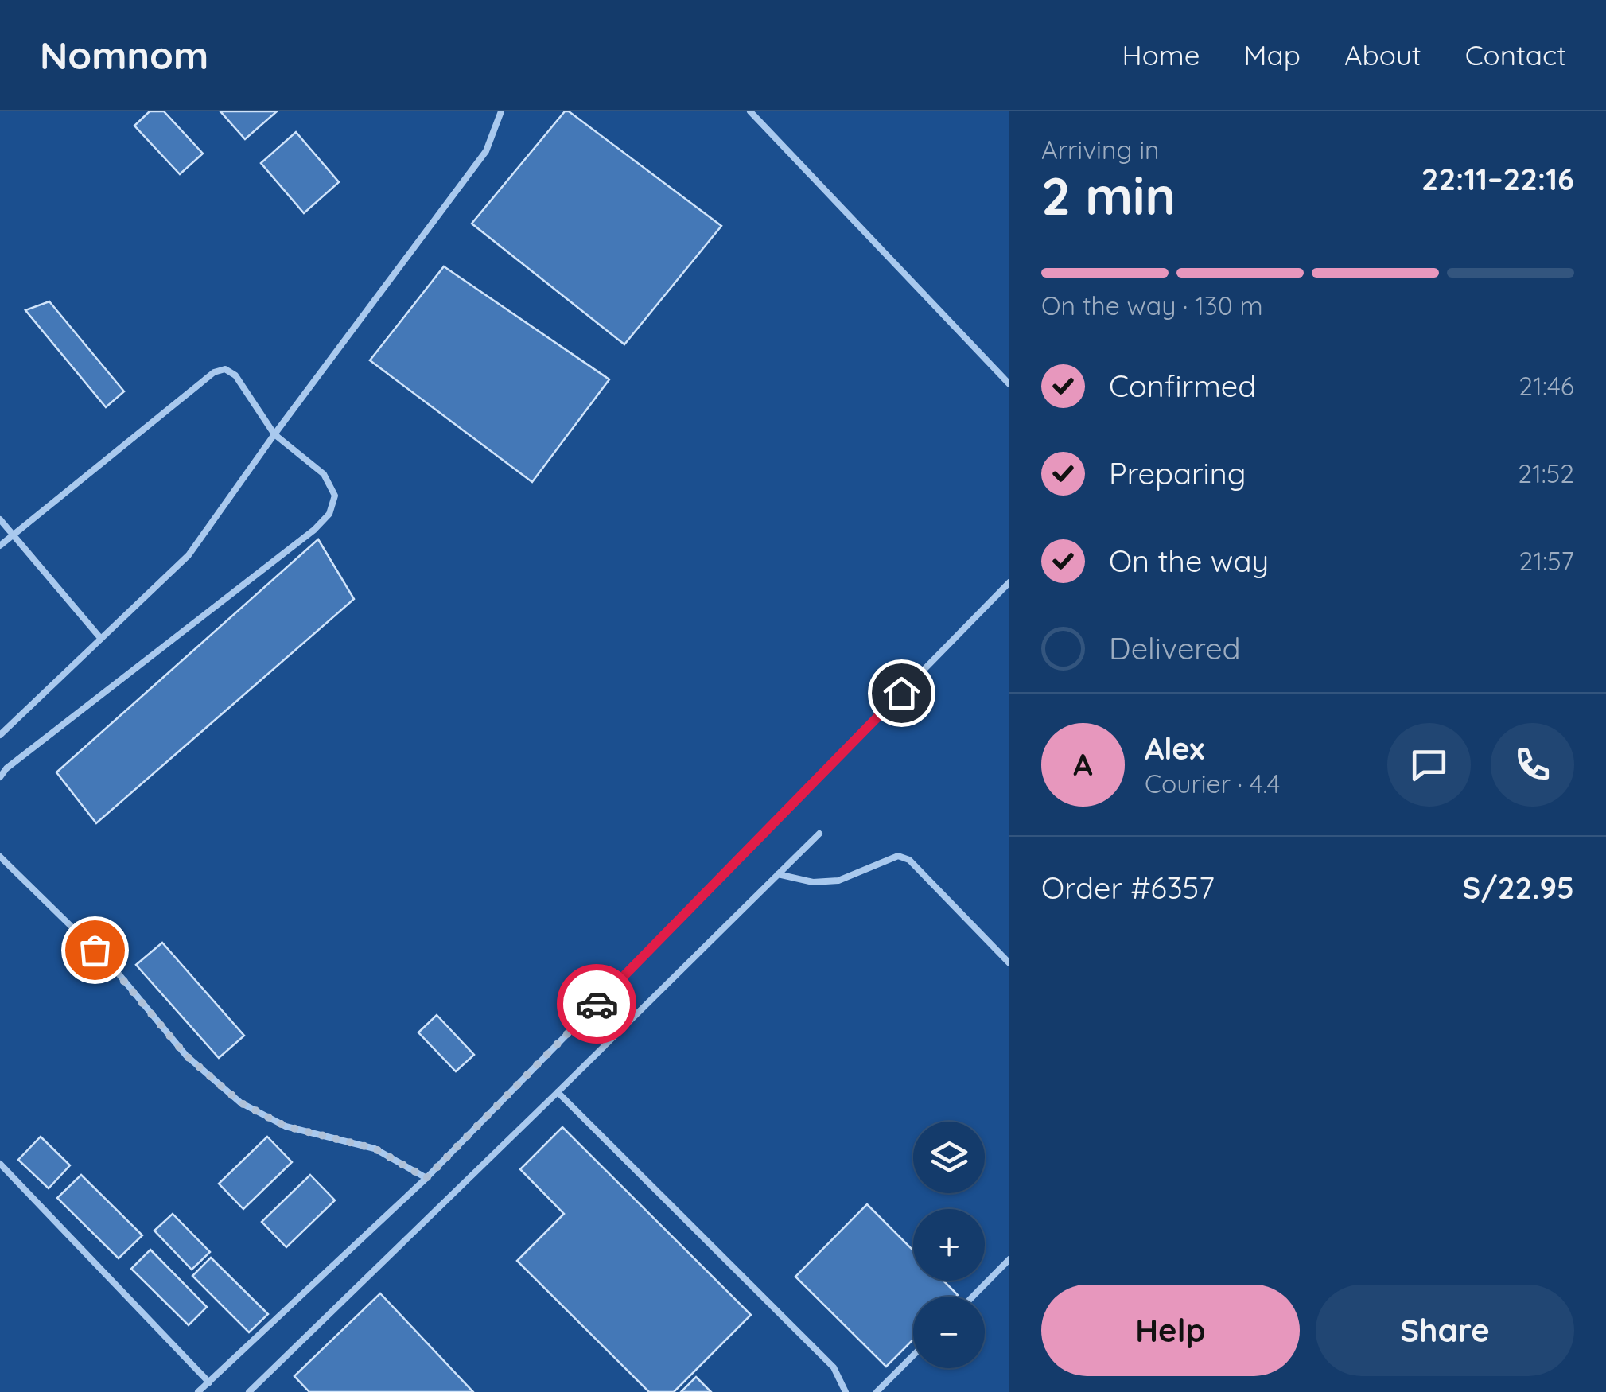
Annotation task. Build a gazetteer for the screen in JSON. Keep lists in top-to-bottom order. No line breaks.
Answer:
{"page":{"header":"Nomnom","nav":["Home","Map","About","Contact"],"heading":["2 min","Arriving in","22:11–22:16"],"panel":["Alex","Courier · 4.4","Order #6357","S/22.95"],"bar":"On the way · 130 m","list":[["Confirmed","21:46"],["Preparing","21:52"],["On the way","21:57"],"Delivered"],"round":"A","map_buttons":["+","−"],"buttons":["Help","Share"]}}
